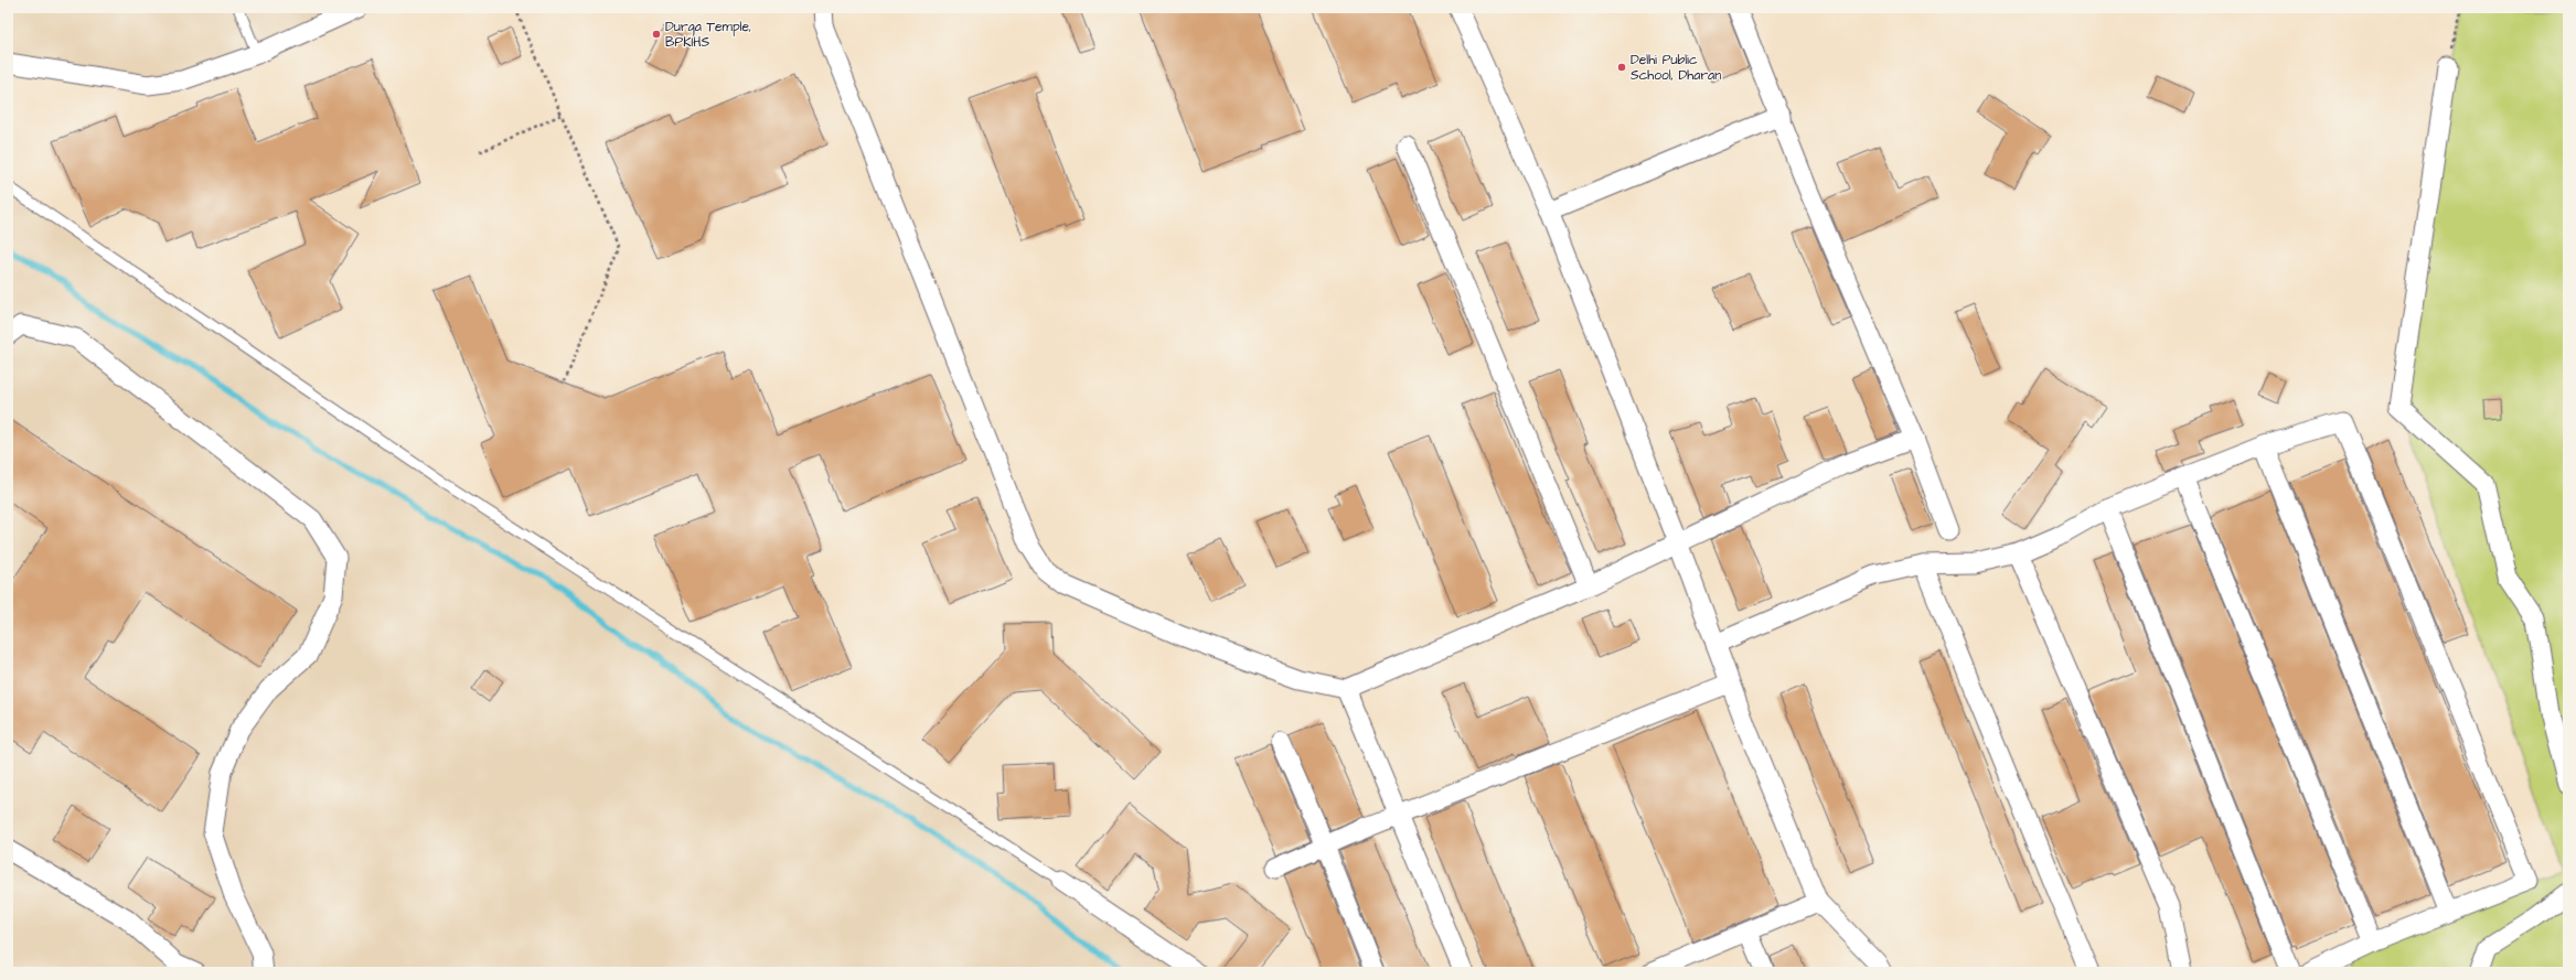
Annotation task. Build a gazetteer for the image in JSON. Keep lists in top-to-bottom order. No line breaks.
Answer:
{"places":["Durga Temple, BPKIHS","Delhi Public School, Dharan"]}
